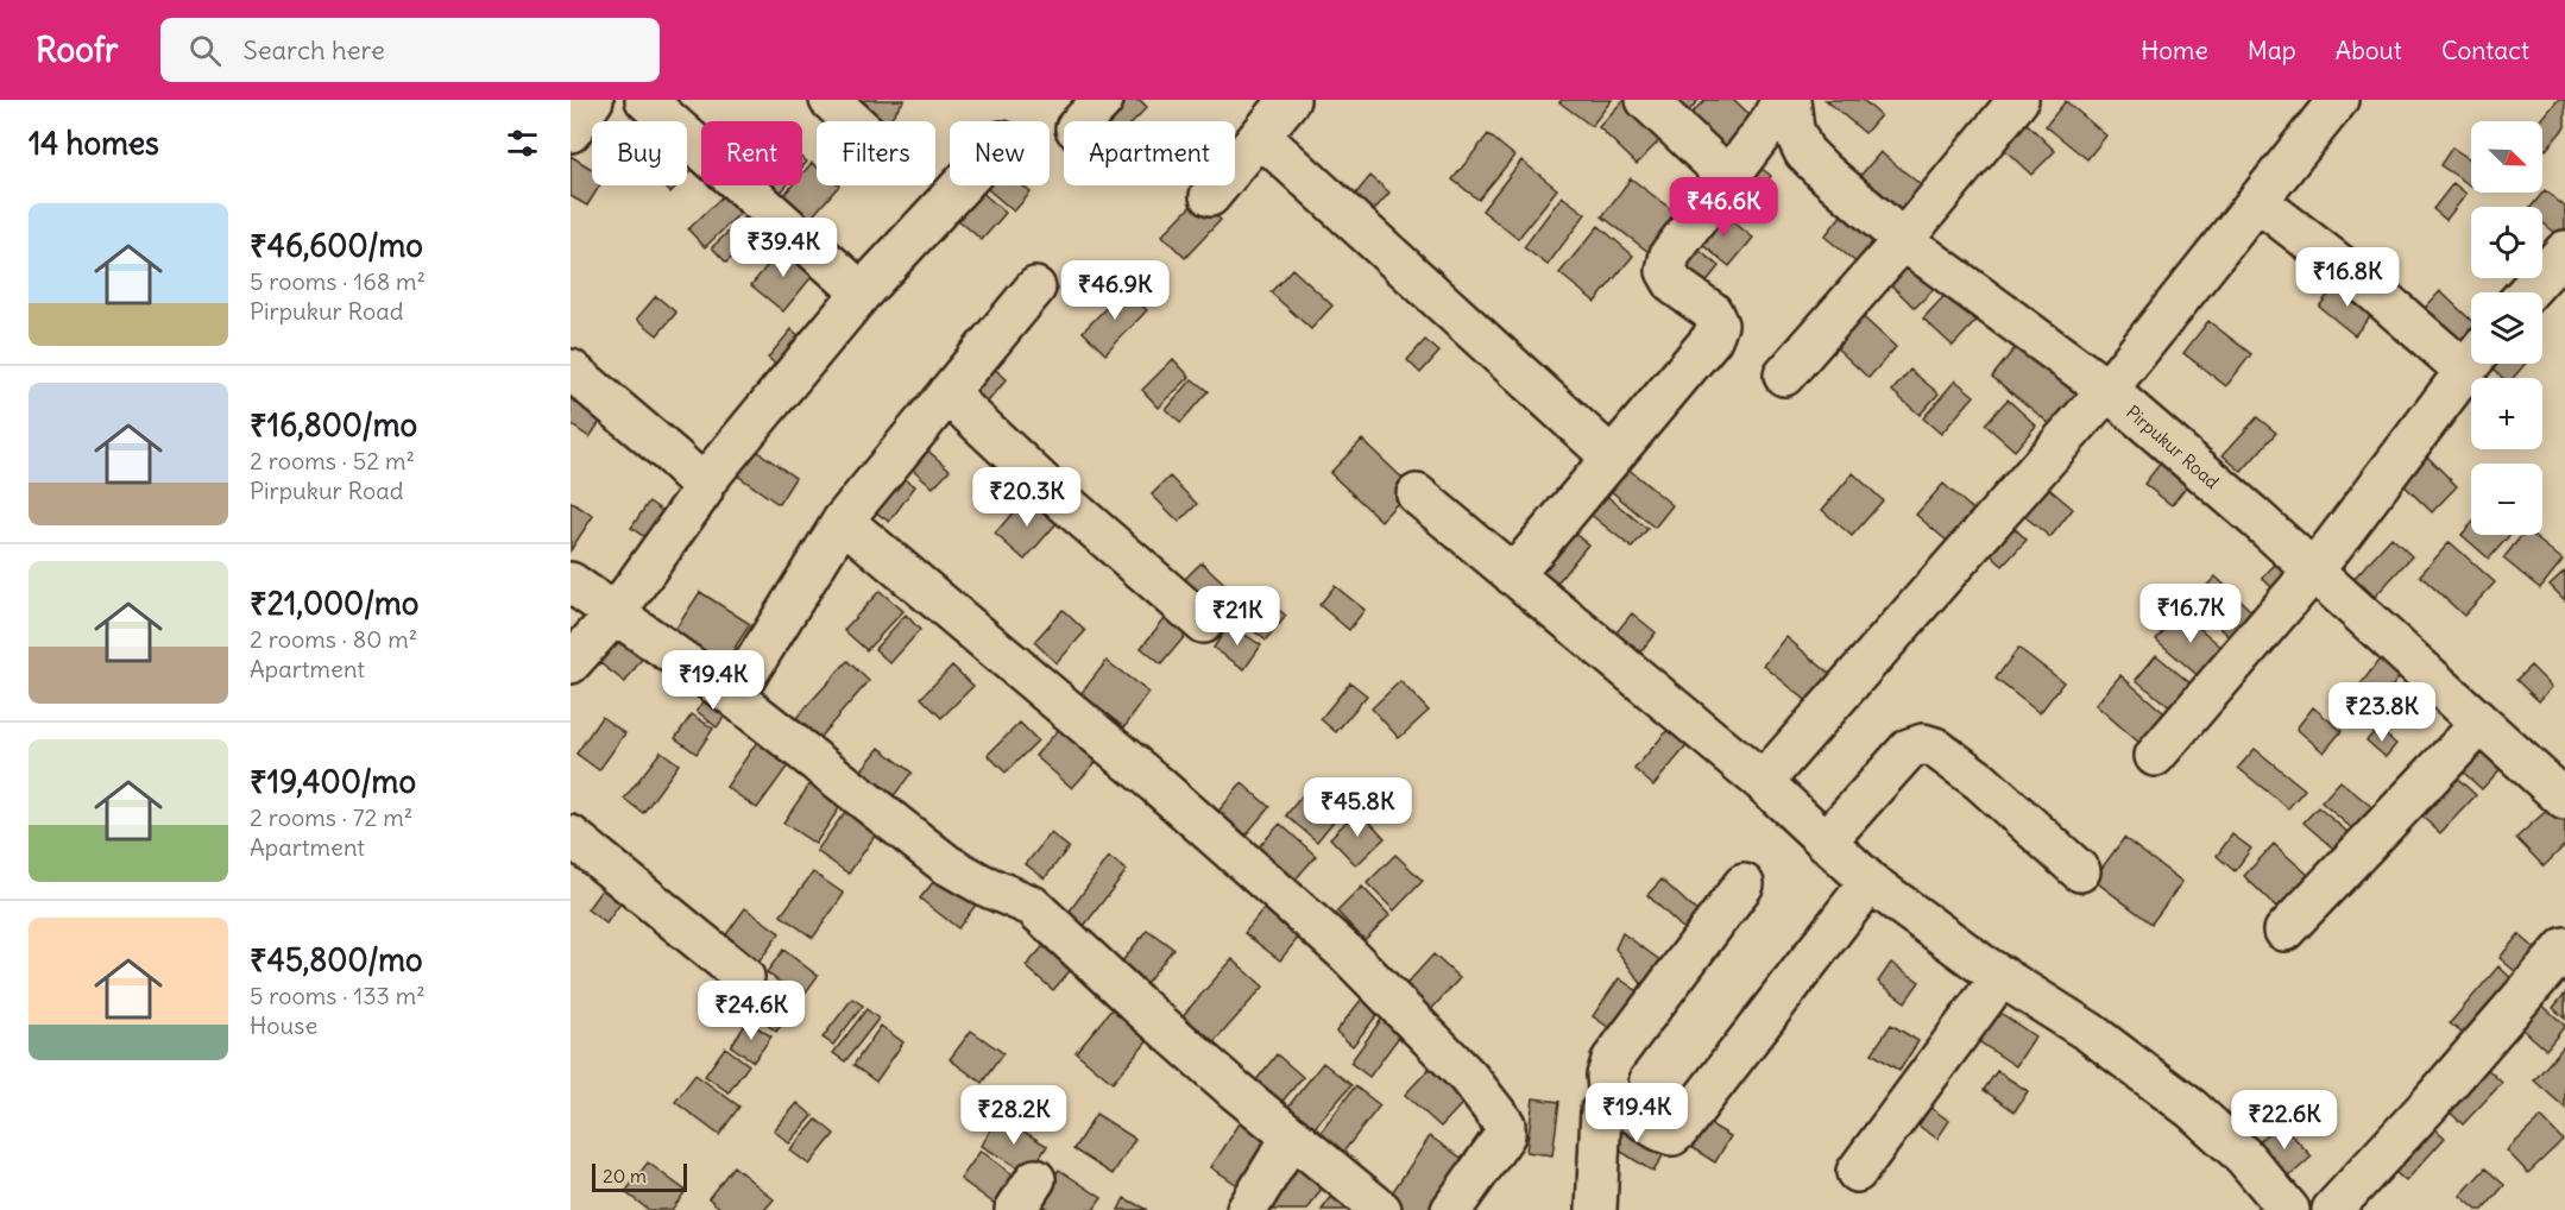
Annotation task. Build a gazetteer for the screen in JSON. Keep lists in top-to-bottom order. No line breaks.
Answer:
{"streets":{"street":["Pirpukur Road"]},"scale_bar":"20 m","north":"bottom right","page":{"header":"Roofr","search":"Search here","nav":["Home","Map","About","Contact"],"heading":"14 homes","map_buttons":["+","−"],"chip":["Buy","Rent","Filters","New","Apartment"],"price":["₹46.6K","₹39.4K","₹16.8K","₹46.9K","₹20.3K","₹16.7K","₹21K","₹19.4K","₹23.8K","₹45.8K","₹24.6K","₹19.4K","₹28.2K","₹22.6K"],"list":[{"name":"₹46,600/mo","note":"5 rooms · 168 m² · Pirpukur Road"},{"name":"₹16,800/mo","note":"2 rooms · 52 m² · Pirpukur Road"},{"name":"₹21,000/mo","note":"2 rooms · 80 m² · Apartment"},{"name":"₹19,400/mo","note":"2 rooms · 72 m² · Apartment"},{"name":"₹45,800/mo","note":"5 rooms · 133 m² · House"}],"scale":"20 m"}}
